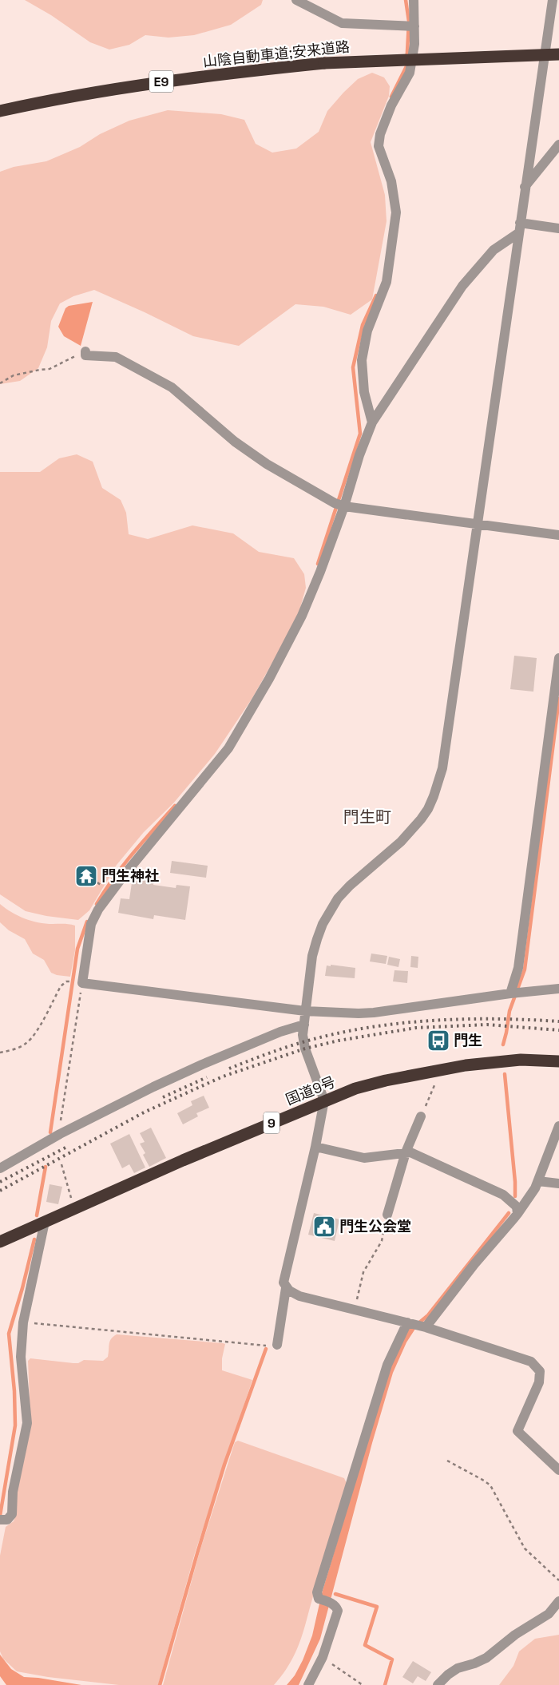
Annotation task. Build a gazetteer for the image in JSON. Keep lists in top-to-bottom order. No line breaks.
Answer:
{"streets":{"highway":["山陰自動車道;安来道路","E9","国道9号","9"]},"districts":["門生町"],"places":{"temple":["門生神社"],"bus stop":["門生"],"public building":["門生公会堂"]}}
